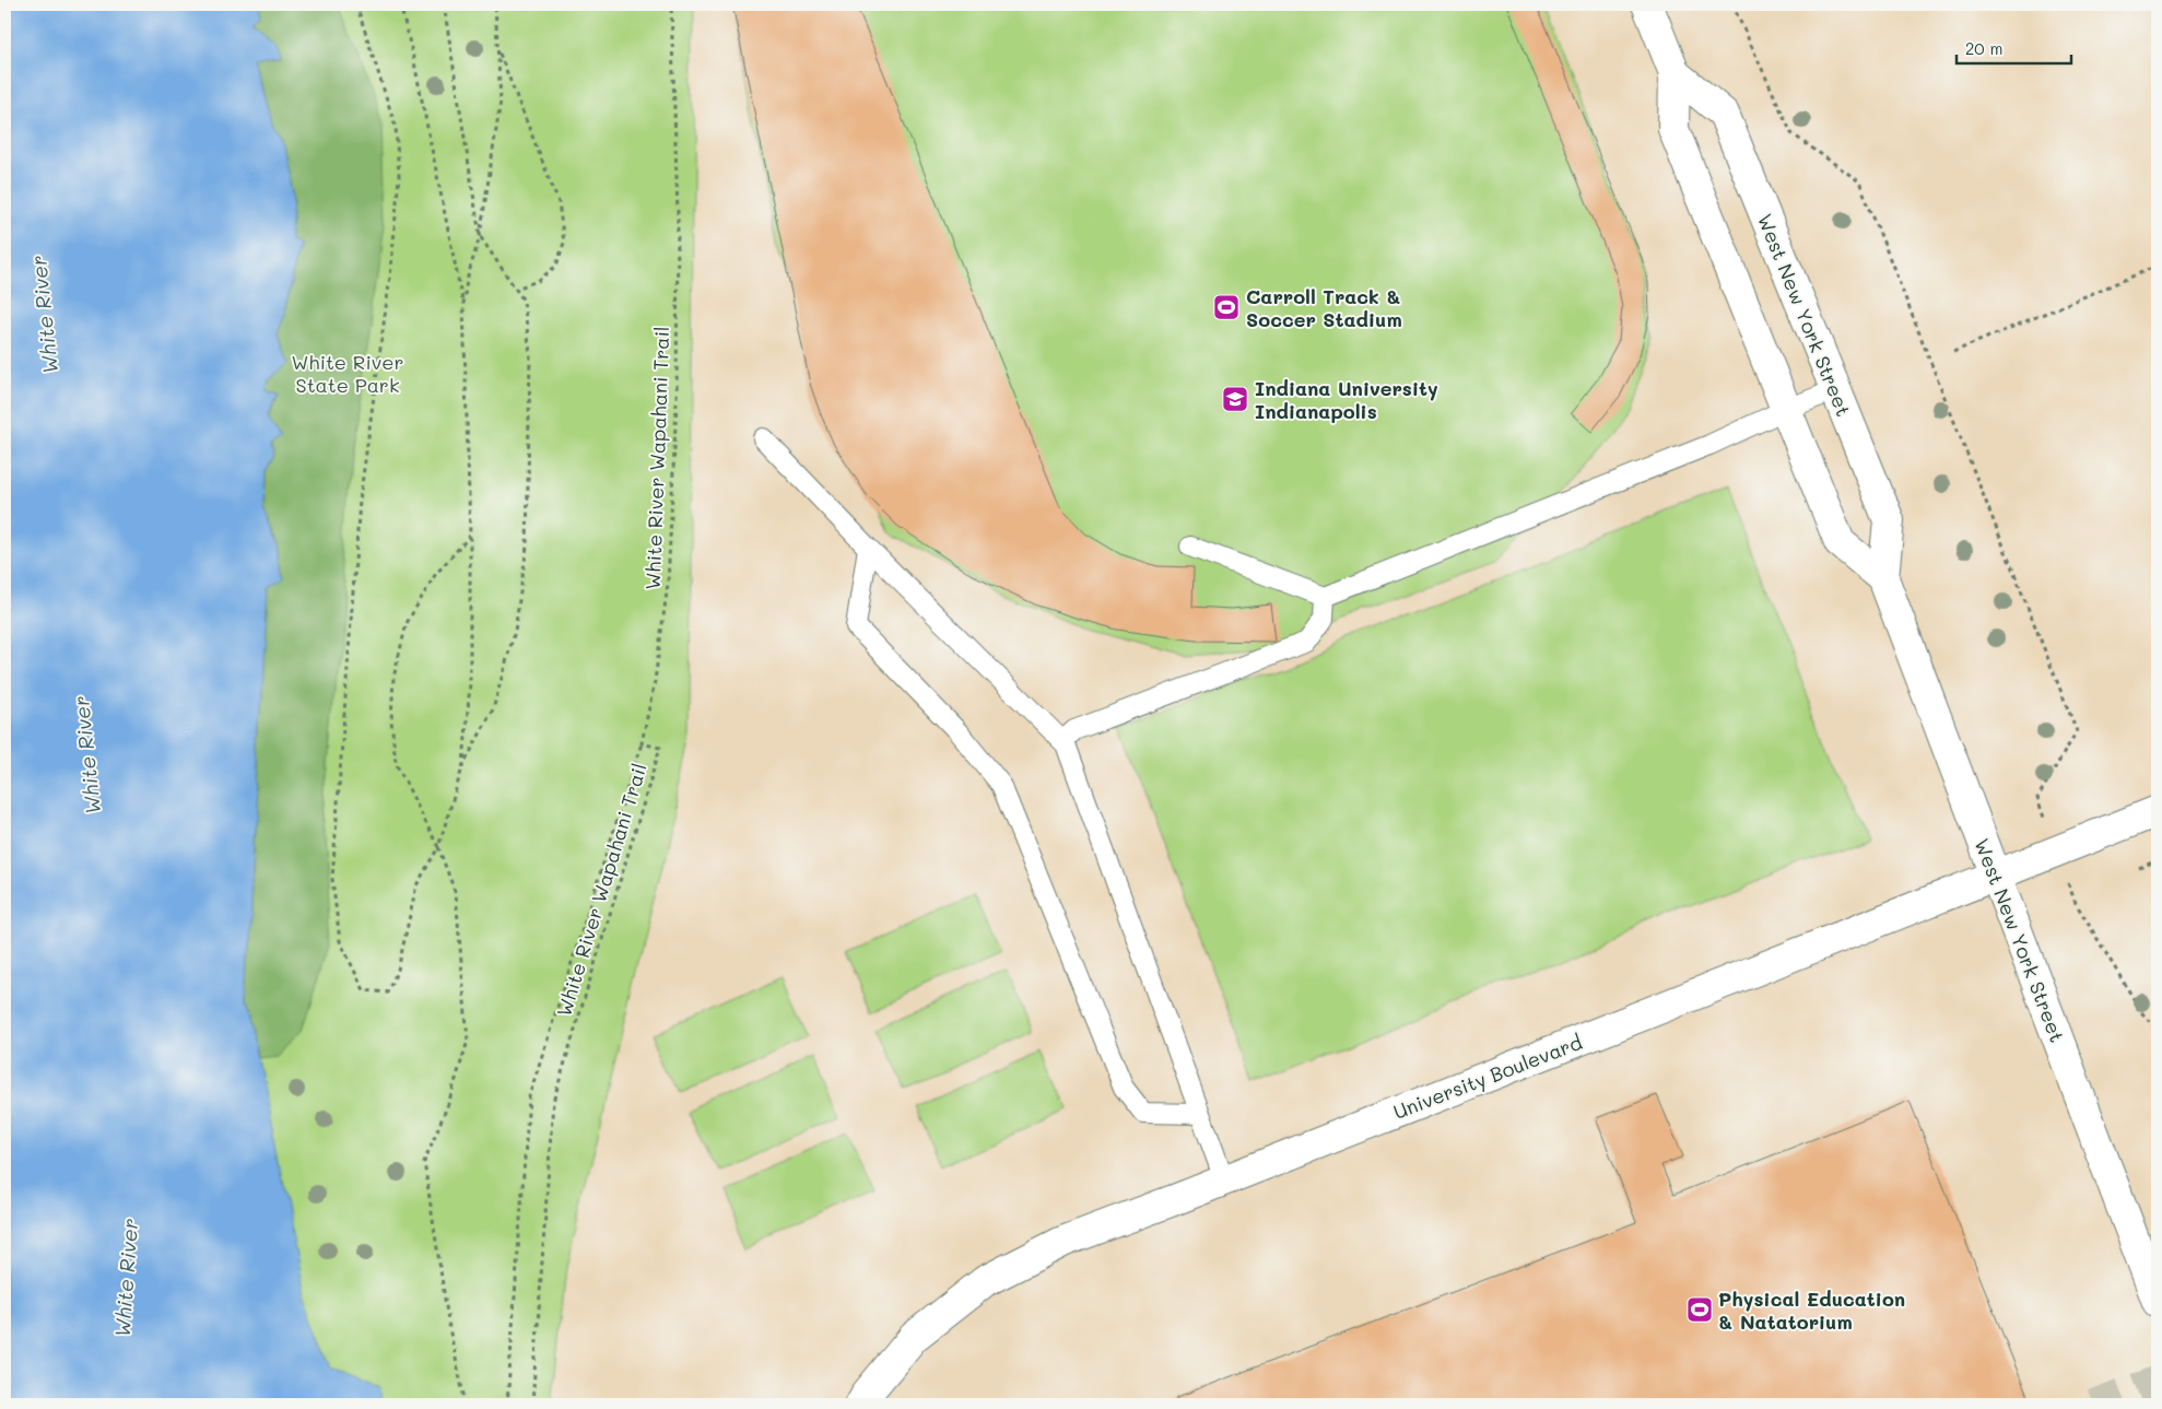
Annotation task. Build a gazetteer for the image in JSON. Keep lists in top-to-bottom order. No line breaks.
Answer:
{"streets":{"main road":["West New York Street","University Boulevard"],"path":["White River Wapahani Trail"]},"crossings":[["West New York Street","University Boulevard"]],"water":["White River"],"parks":["White River State Park"],"places":{"sports":["Carroll Track & Soccer Stadium","Physical Education & Natatorium"],"school or university":["Indiana University Indianapolis"]},"scale_bar":"20 m"}
